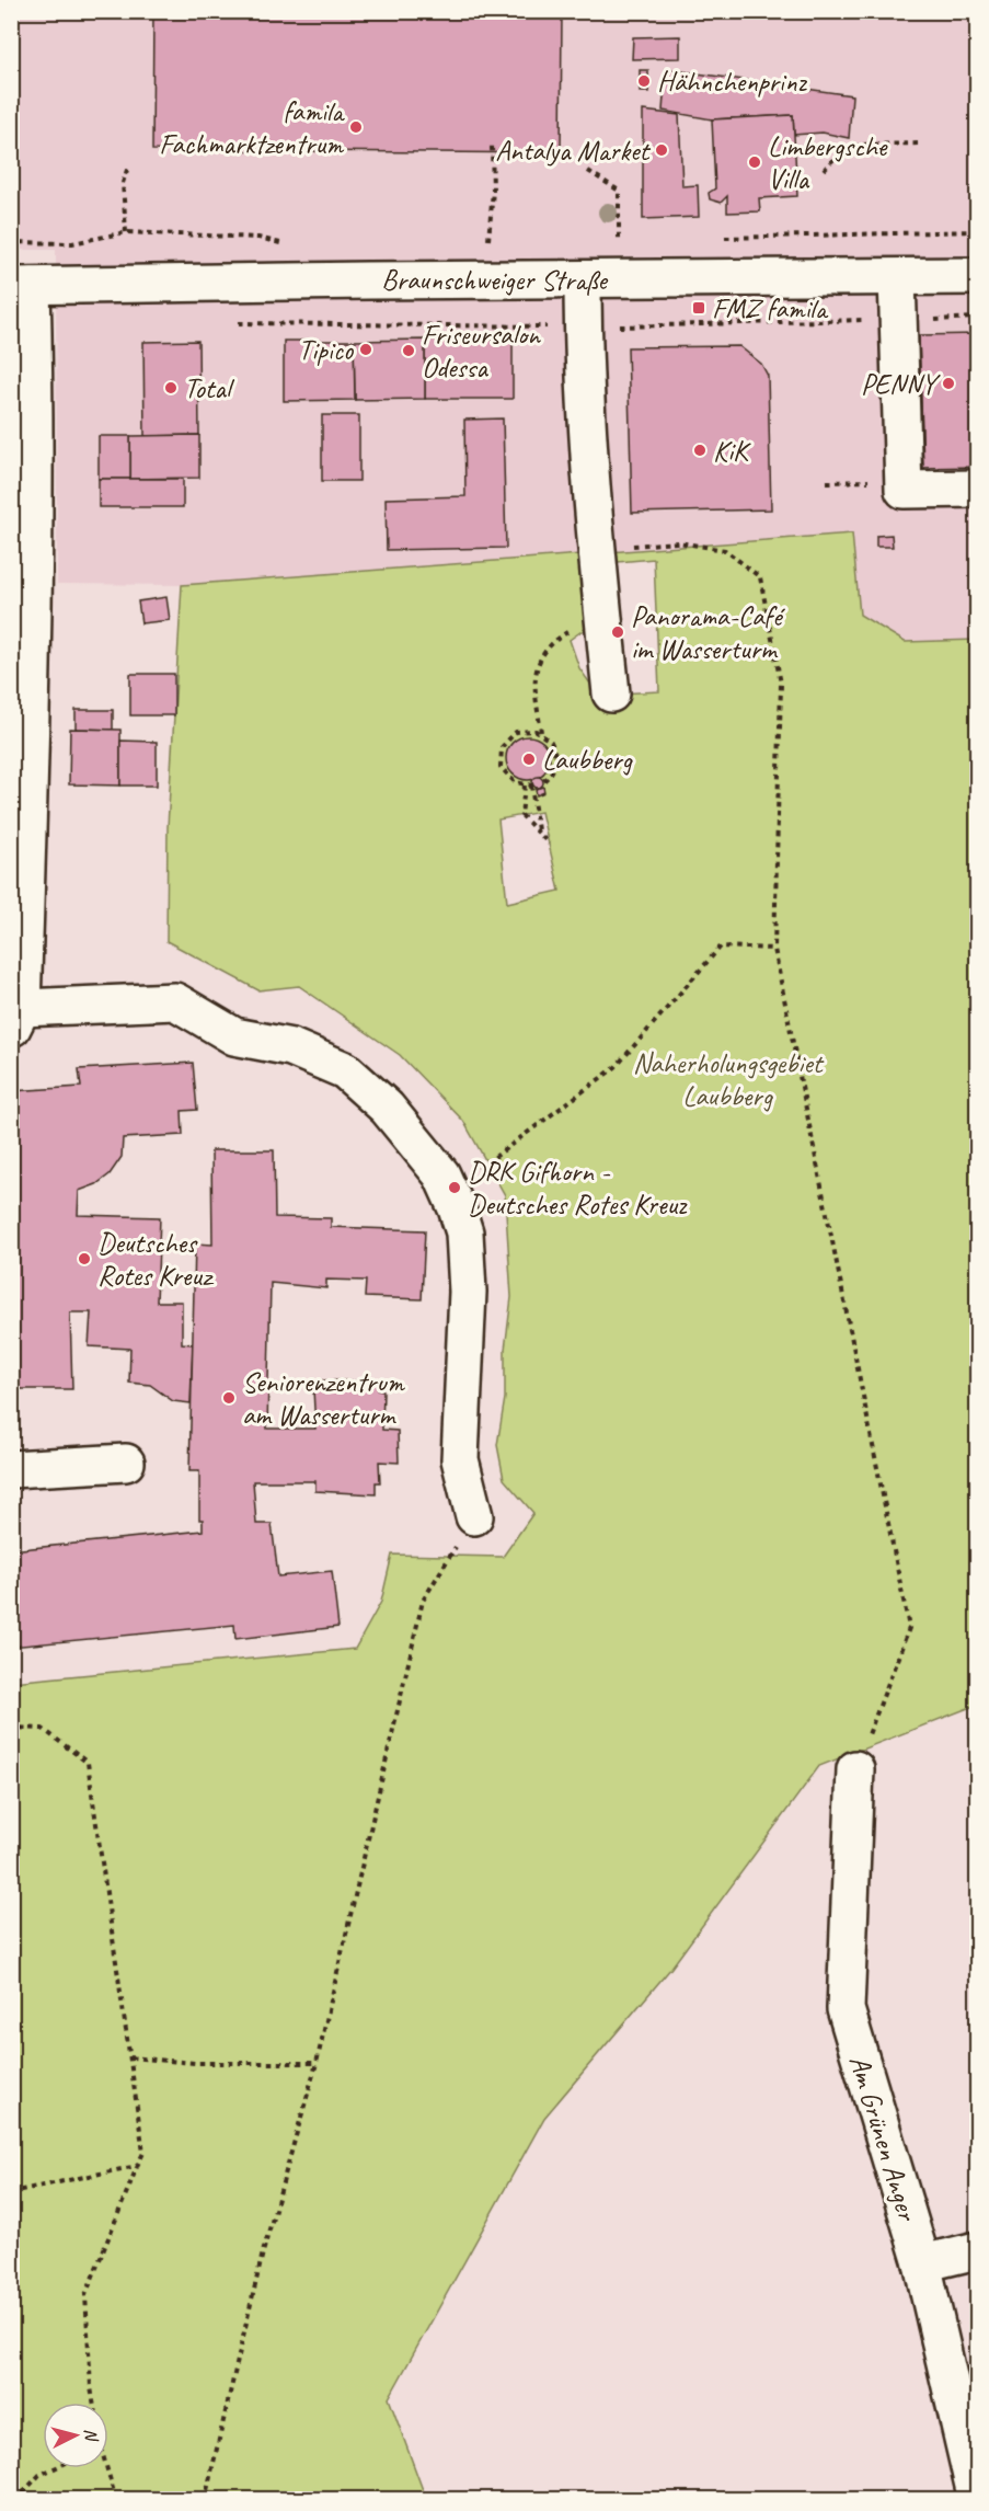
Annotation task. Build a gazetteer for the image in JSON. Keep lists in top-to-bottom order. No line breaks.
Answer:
{"streets":{"street":["Braunschweiger Straße","Am Grünen Anger"]},"parks":["Naherholungsgebiet Laubberg"],"places":{"other":["Hähnchenprinz","famila Fachmarktzentrum","Antalya Market","Limbergsche Villa","Tipico","Friseursalon Odessa","PENNY","Total","KiK","Panorama-Café im Wasserturm","Laubberg","DRK Gifhorn - Deutsches Rotes Kreuz","Deutsches Rotes Kreuz","Seniorenzentrum am Wasserturm"],"transit":["FMZ famila"]},"north":"right"}
